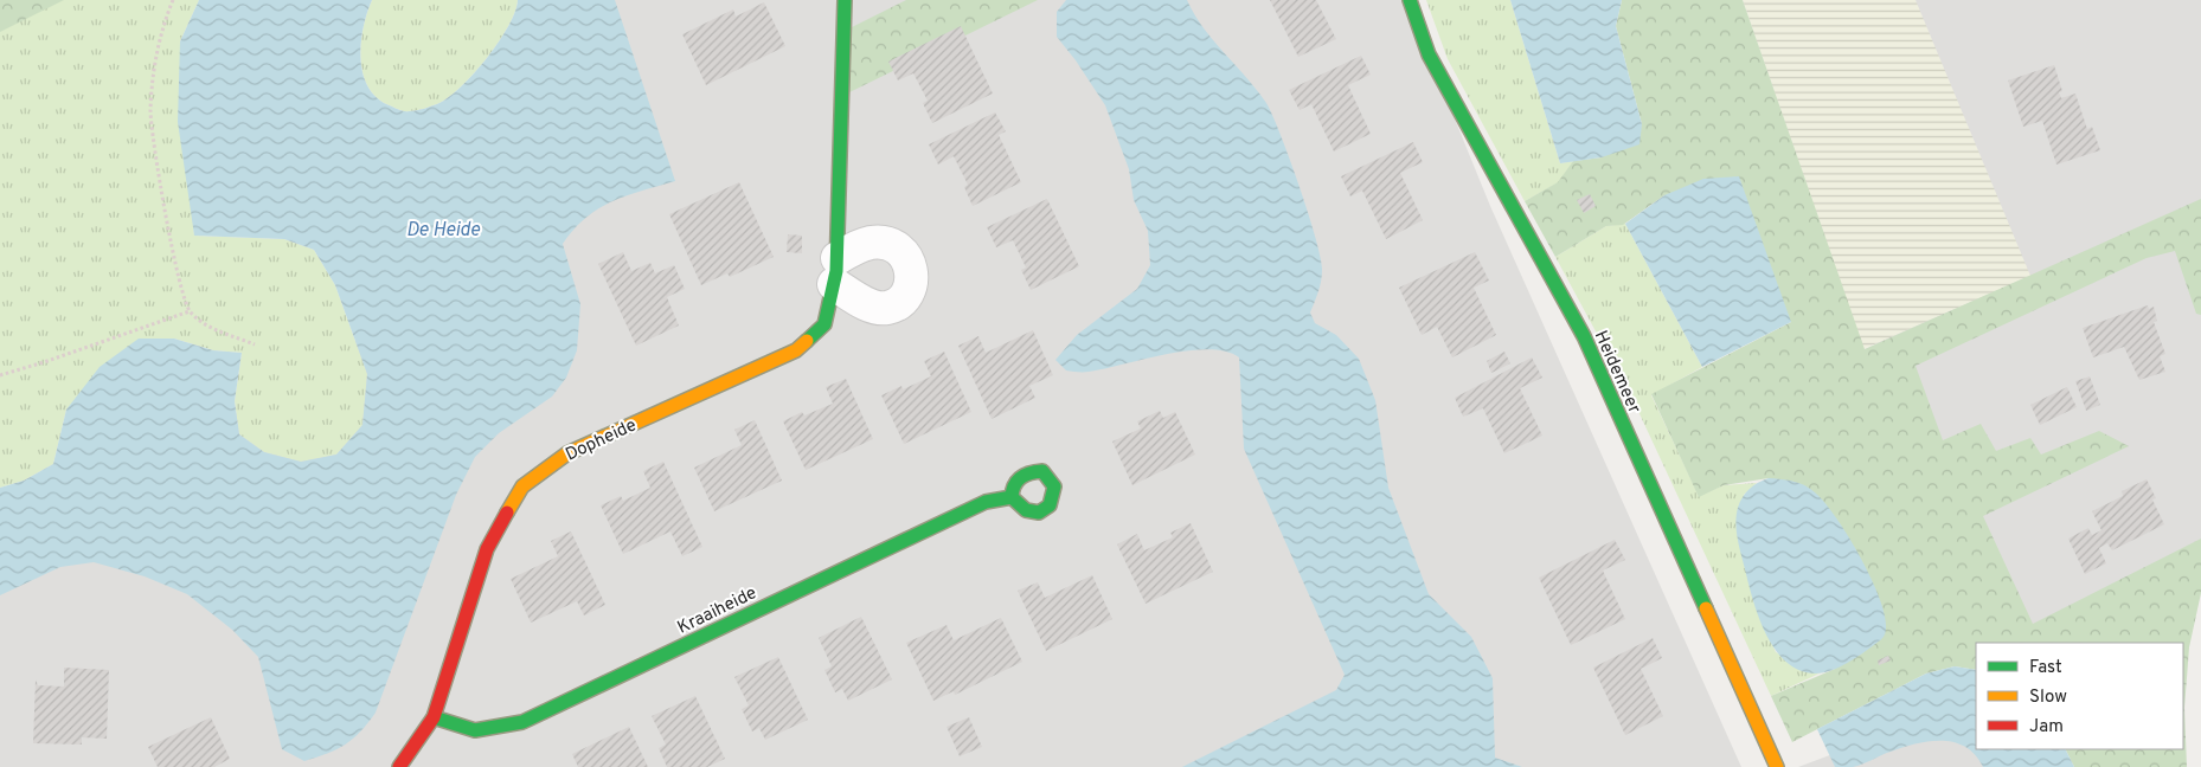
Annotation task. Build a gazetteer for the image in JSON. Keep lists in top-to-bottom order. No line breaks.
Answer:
{"streets":{"street":["Heidemeer","Dopheide","Kraaiheide"]},"crossings":[["Dopheide","Kraaiheide"]],"water":["De Heide"],"legend":["Fast","Slow","Jam"]}
